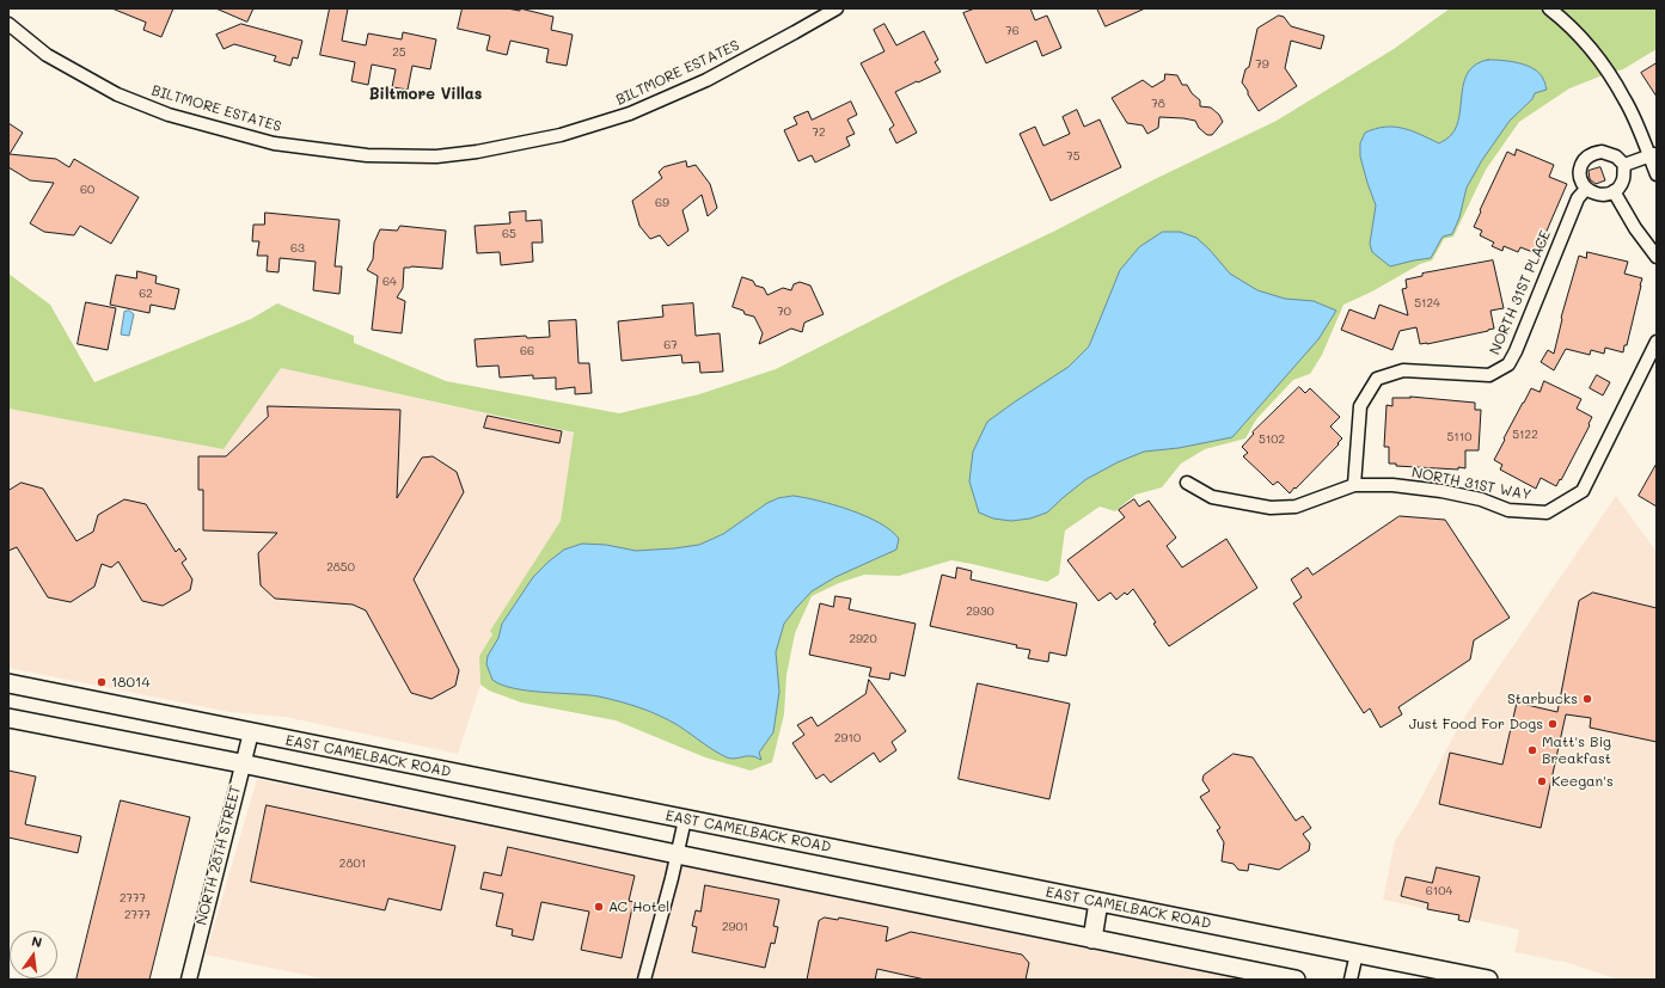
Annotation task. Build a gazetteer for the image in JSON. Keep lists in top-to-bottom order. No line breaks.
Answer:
{"streets":{"main road":["EAST CAMELBACK ROAD"],"street":["BILTMORE ESTATES","NORTH 31ST PLACE","NORTH 31ST WAY","NORTH 28TH STREET"]},"crossings":[["NORTH 31ST PLACE","NORTH 31ST WAY"],["EAST CAMELBACK ROAD","NORTH 28TH STREET"]],"districts":["Biltmore Villas"],"places":["18014","Starbucks","Just Food For Dogs","Matt's Big Breakfast","Keegan's","AC Hotel"],"house_numbers":["76","25","79","78","72","75","60","69","65","63","64","62","5124","70","67","66","5122","5110","5102","2850","2930","2920","2910","2801","6104","2777","2777","2901"],"north":"top"}
